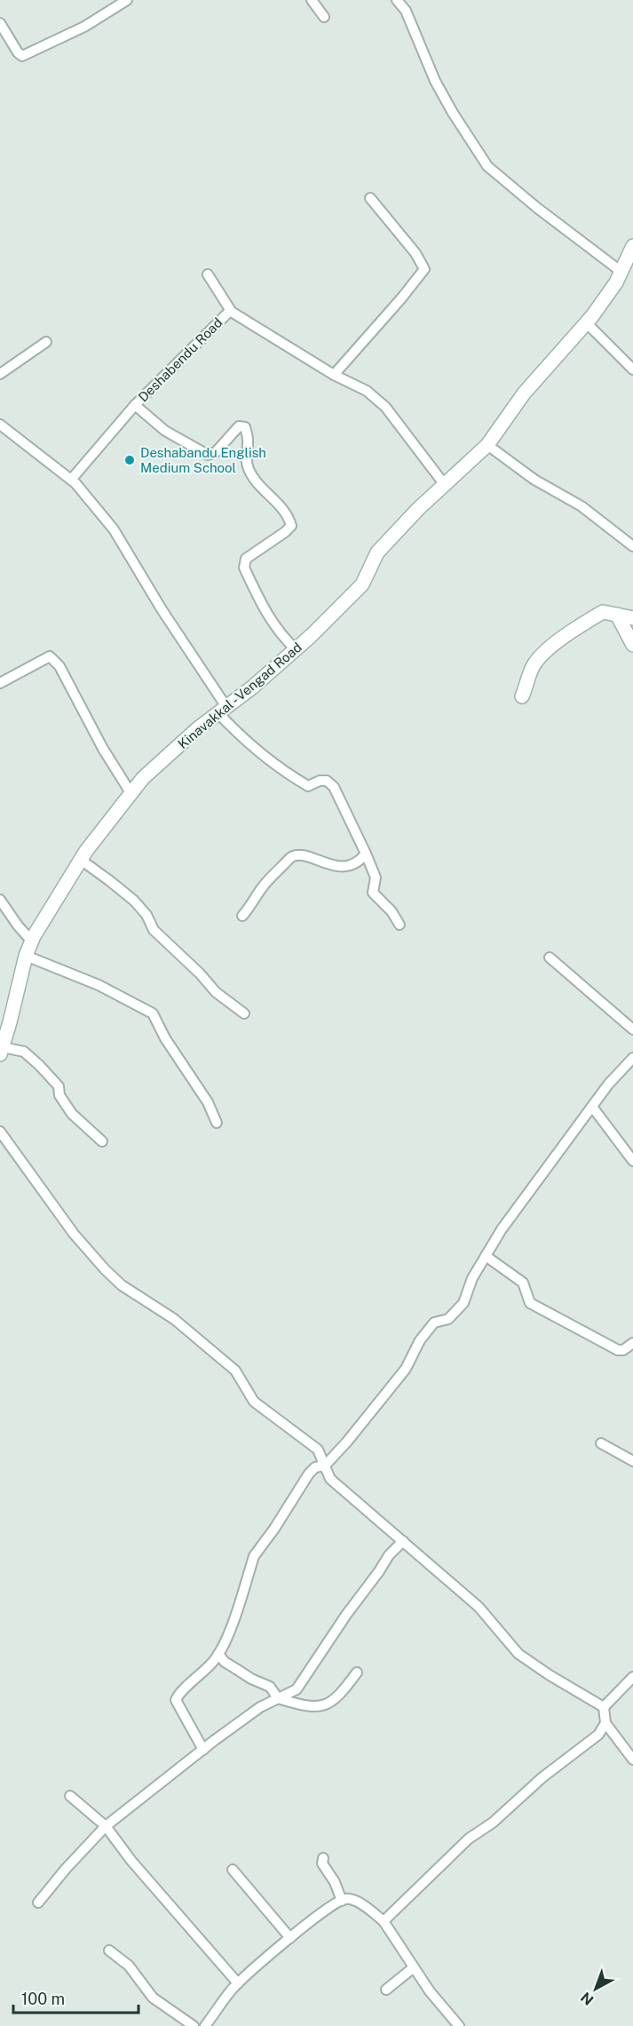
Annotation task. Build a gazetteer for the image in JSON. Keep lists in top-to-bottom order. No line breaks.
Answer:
{"streets":{"main road":["Kinavakkal - Vengad Road"],"street":["Deshabendu Road"]},"crossings":[["Deshabendu Road","Kinavakkal - Vengad Road"]],"places":["Deshabandu English Medium School"],"scale_bar":"100 m","north":"bottom left"}
